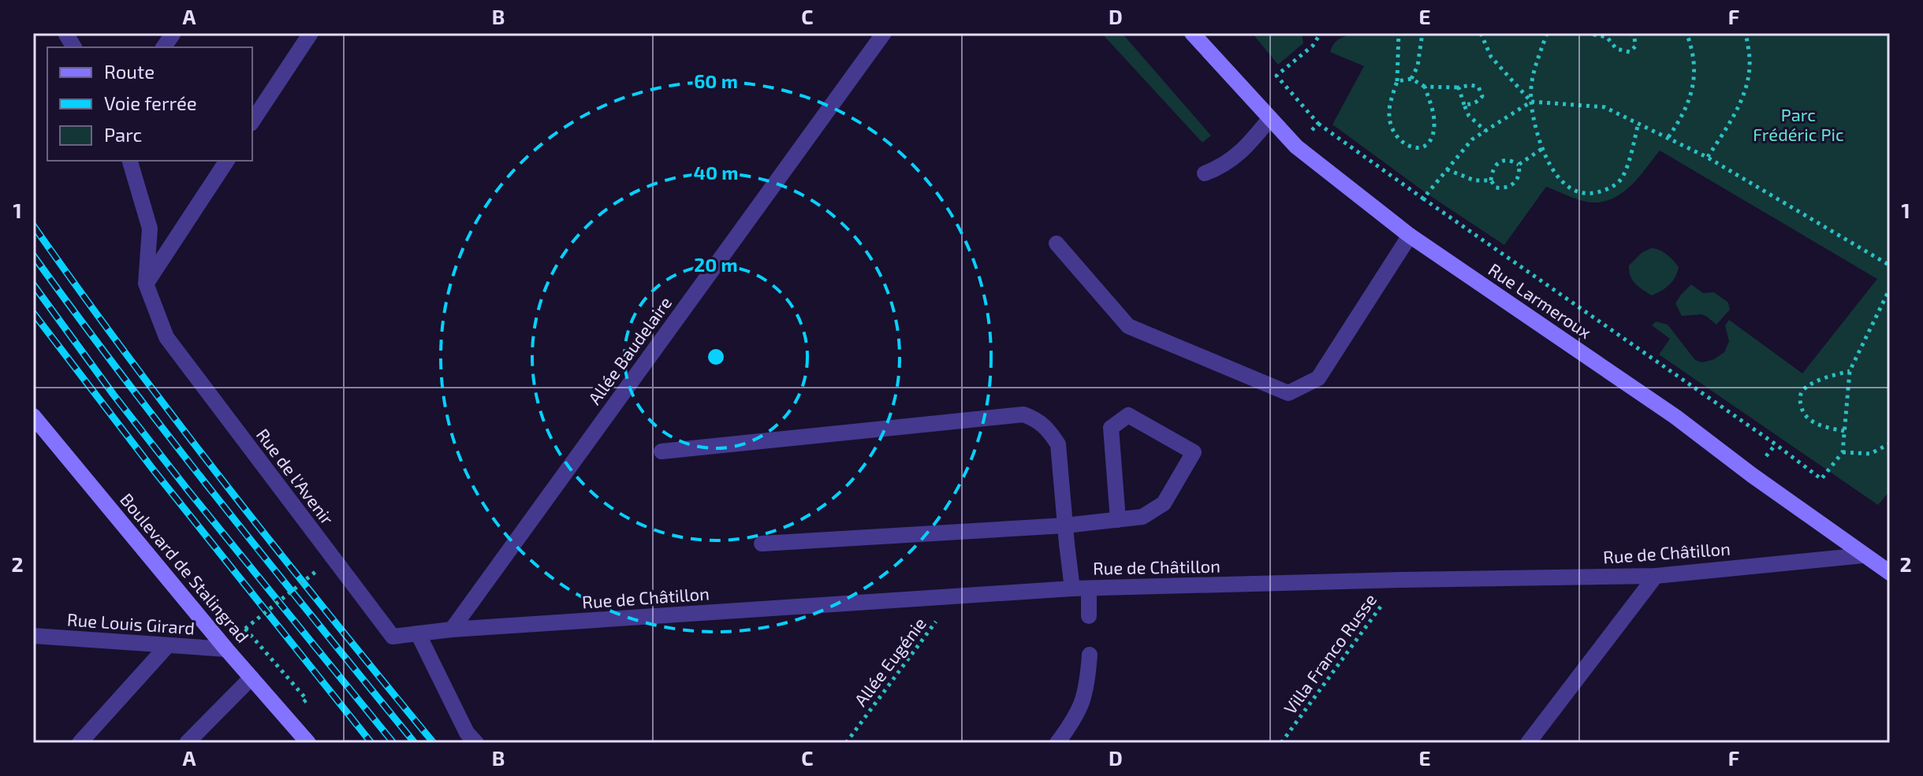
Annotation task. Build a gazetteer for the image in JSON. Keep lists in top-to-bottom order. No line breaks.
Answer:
{"streets":{"main road":["Rue Larmeroux","Boulevard de Stalingrad"],"street":["Allée Baudelaire","Rue de l'Avenir","Rue de Châtillon","Rue Louis Girard"],"path":["Villa Franco Russe","Allée Eugénie"]},"crossings":[["Rue Larmeroux","Rue de Châtillon"],["Allée Baudelaire","Rue de l'Avenir"],["Allée Baudelaire","Rue de Châtillon"],["Rue de l'Avenir","Rue de Châtillon"],["Rue de Châtillon","Villa Franco Russe"],["Rue de Châtillon","Allée Eugénie"],["Boulevard de Stalingrad","Rue Louis Girard"]],"parks":["Parc Frédéric Pic"],"legend":["Route","Voie ferrée","Parc"],"grid":{"columns":["A","B","C","D","E","F"],"rows":["1","2"]},"rings":["60 m","40 m","20 m"]}
